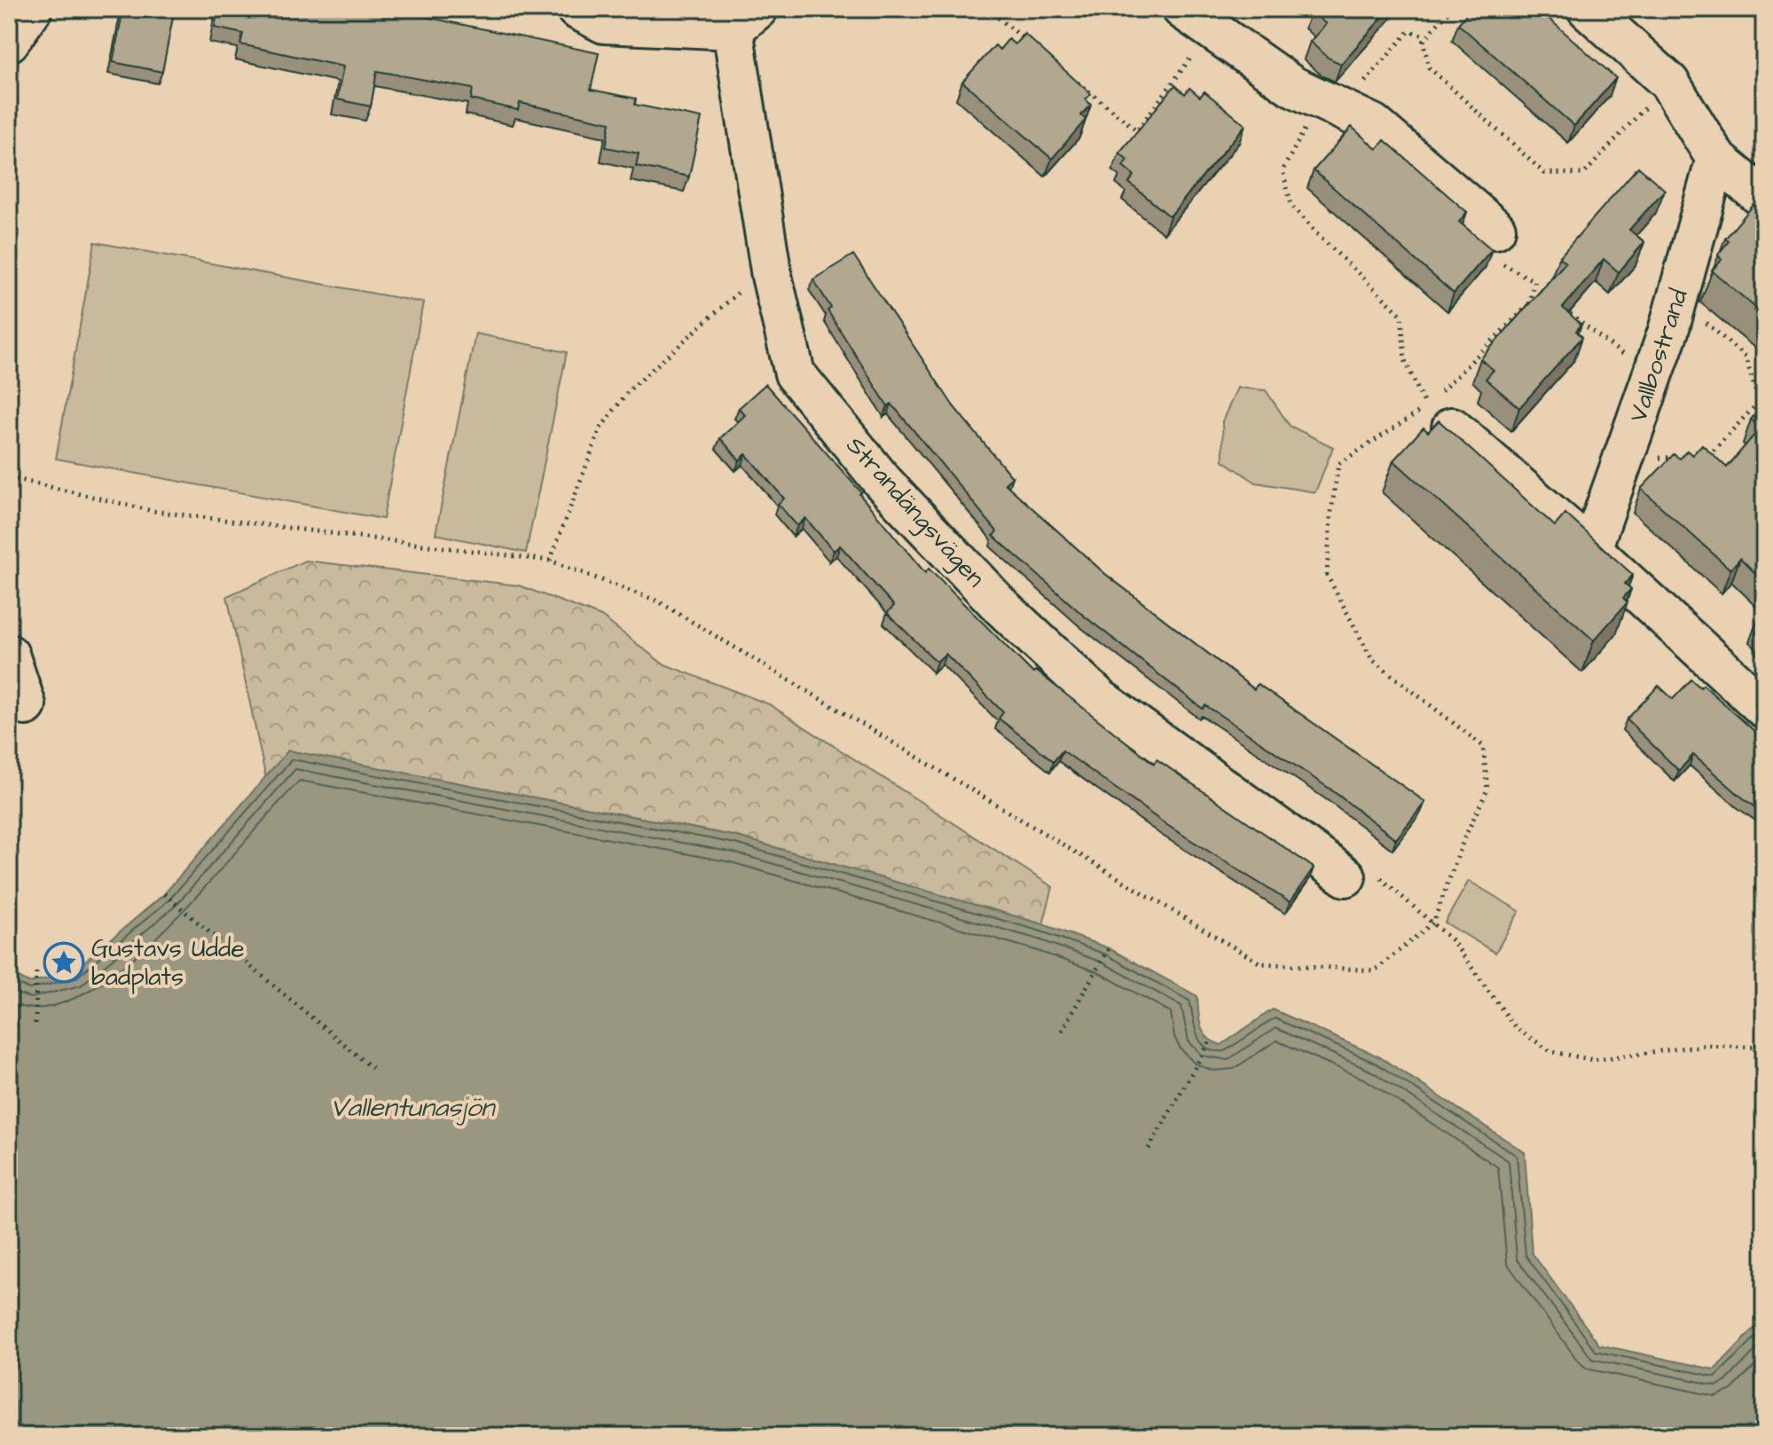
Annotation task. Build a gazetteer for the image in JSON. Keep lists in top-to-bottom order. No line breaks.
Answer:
{"streets":{"street":["Vallbostrand","Strandängsvägen"]},"water":["Vallentunasjön"],"places":{"place":["Gustavs Udde badplats"]}}
